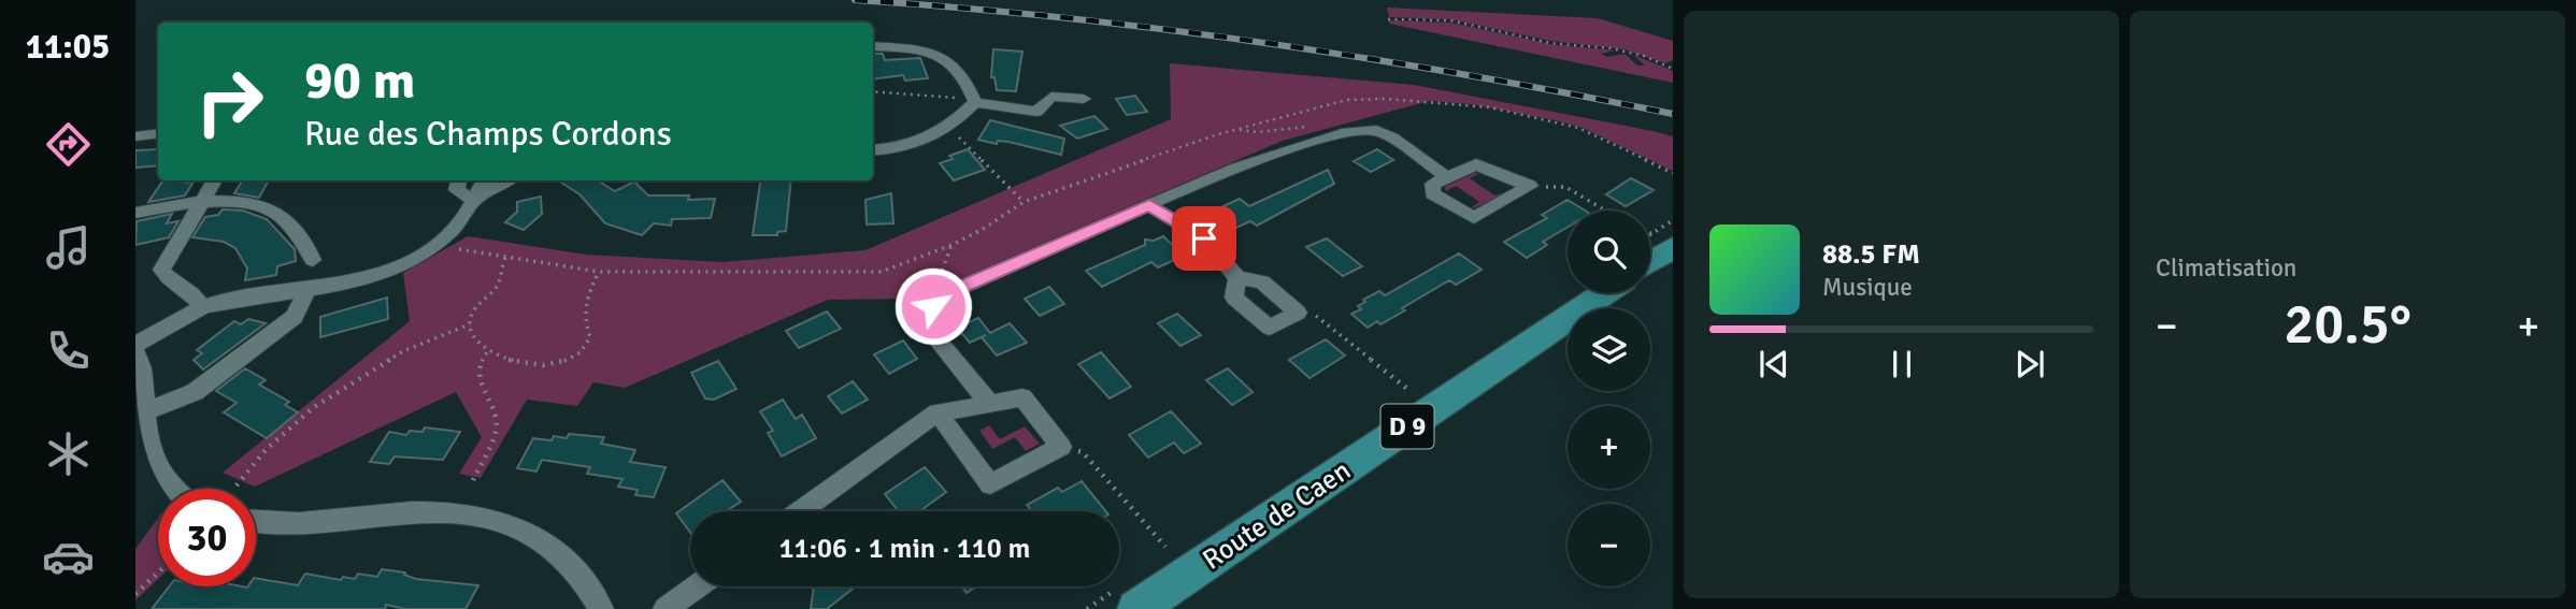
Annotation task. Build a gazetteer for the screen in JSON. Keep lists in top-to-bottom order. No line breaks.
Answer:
{"streets":{"main road":["D 9","Route de Caen"]},"crossings":[["D 9","Route de Caen"]],"page":{"tabs":"11:05","tile":"Climatisation","turn":["90 m","Rue des Champs Cordons"],"map_buttons":["+","−"],"song":["88.5 FM","Musique"],"heat":["−","20.5°","+"],"limit":"30","trip":"11:06 · 1 min · 110 m"}}
